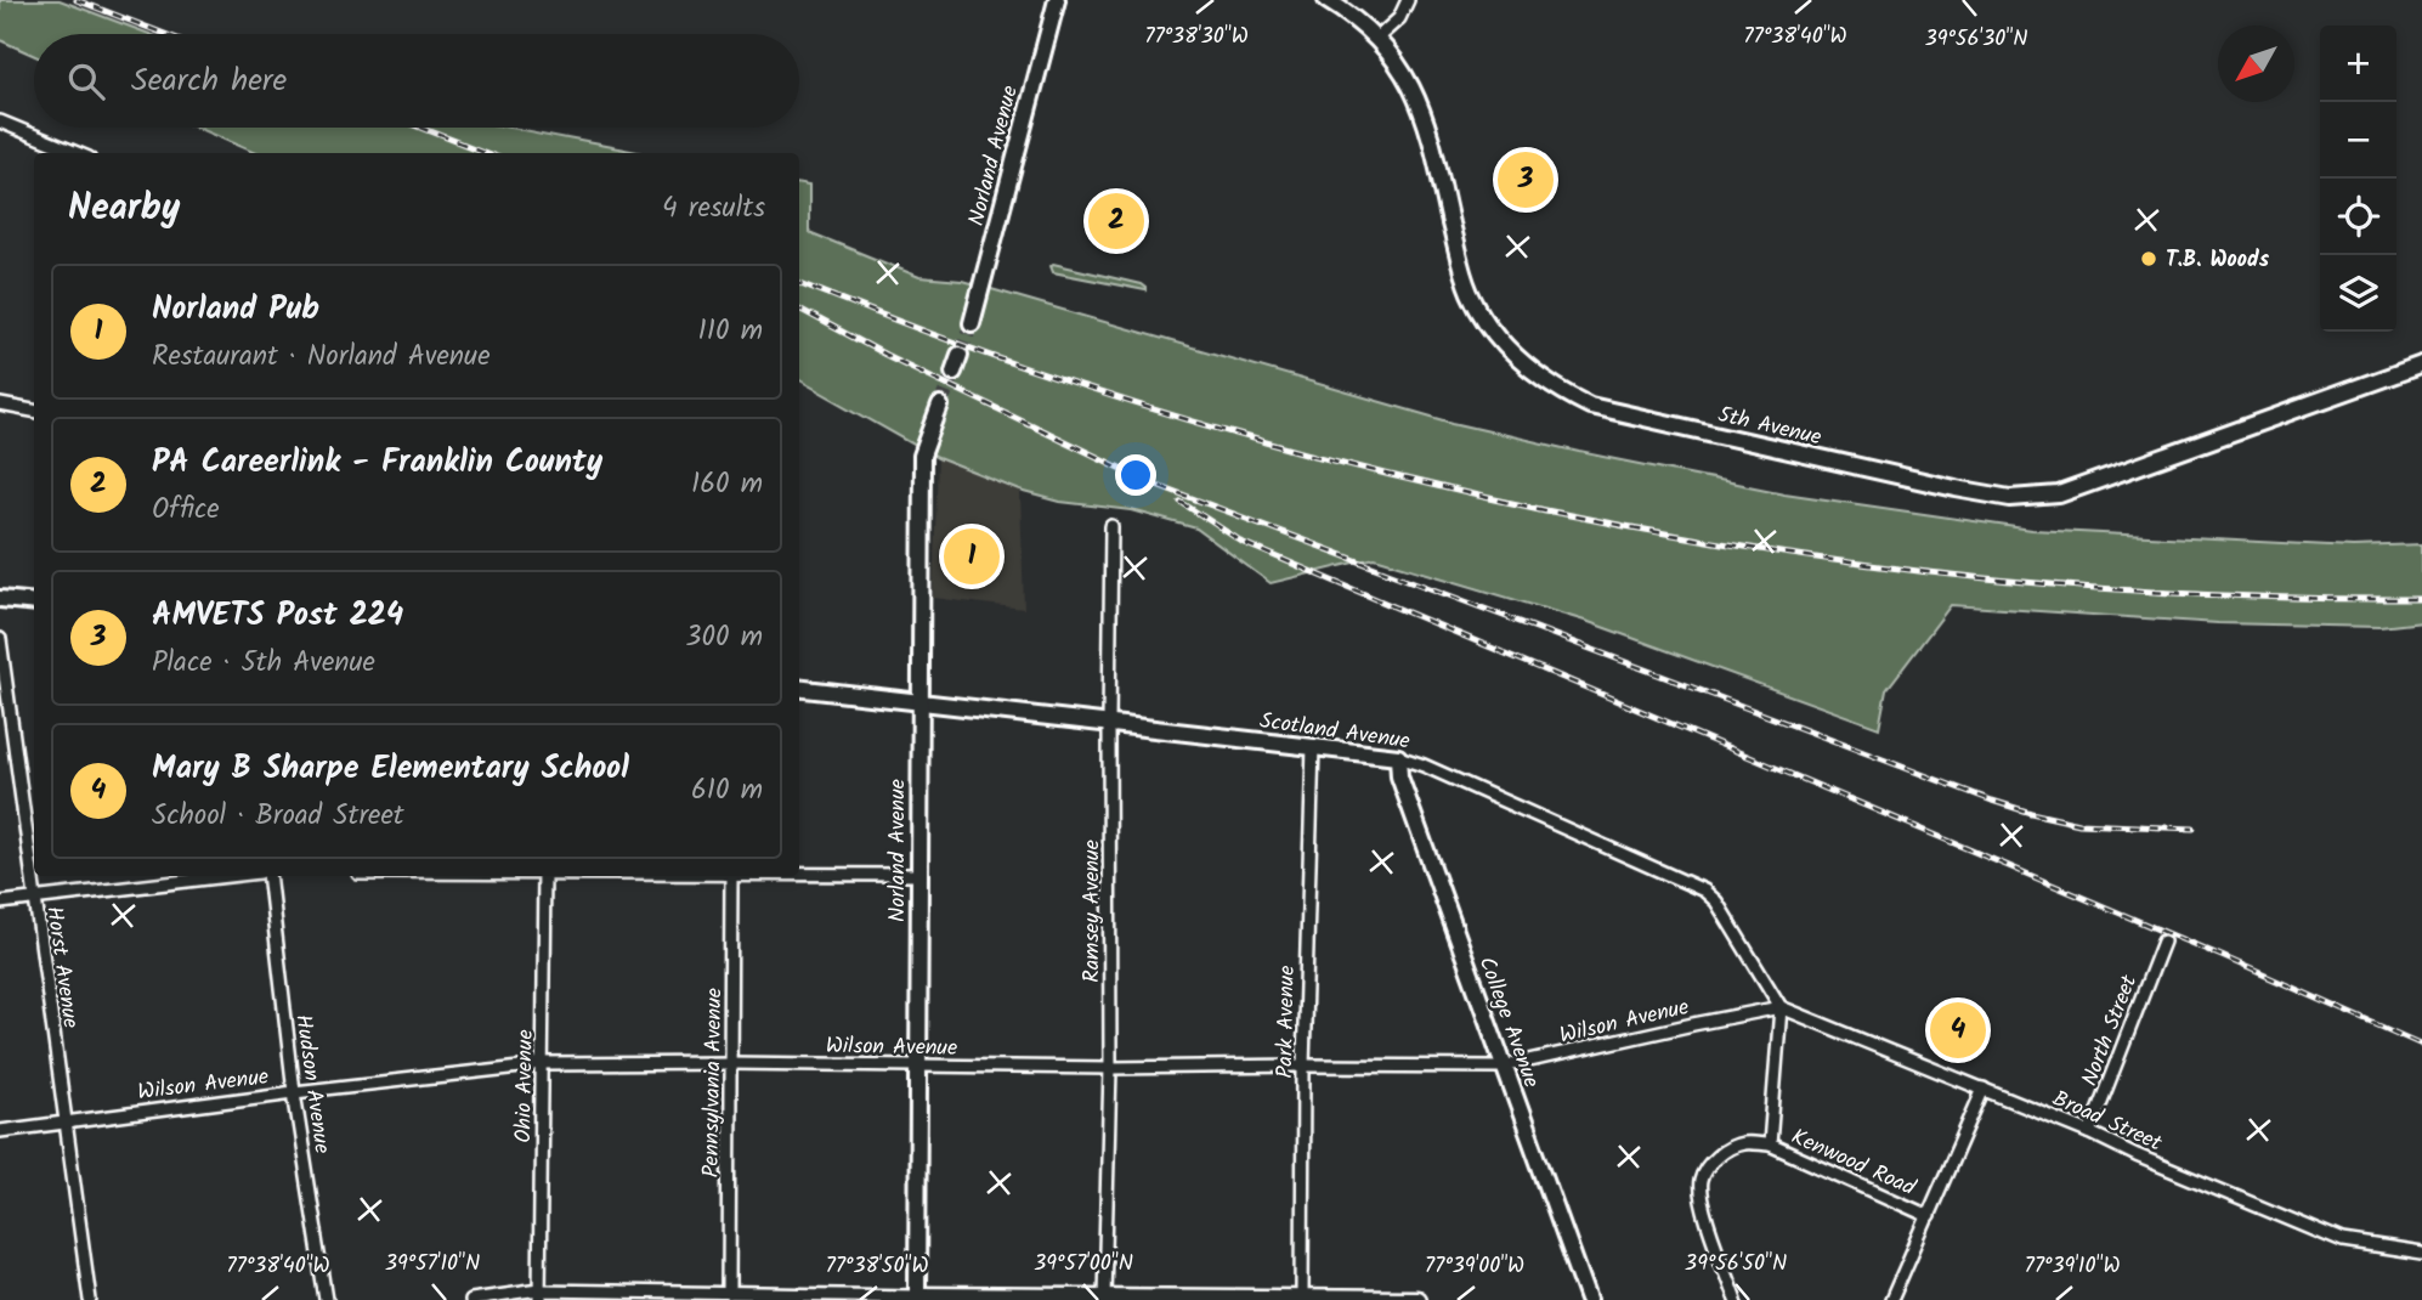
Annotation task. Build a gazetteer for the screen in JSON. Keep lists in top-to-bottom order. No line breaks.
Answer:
{"streets":{"street":["Norland Avenue","5th Avenue","Scotland Avenue","Ramsey Avenue","Horst Avenue","Wilson Avenue","Park Avenue","College Avenue","North Street","Pennsylvania Avenue","Hudson Avenue","Ohio Avenue","Broad Street","Kenwood Road"]},"crossings":[["Norland Avenue","Scotland Avenue"],["Norland Avenue","Wilson Avenue"],["Scotland Avenue","Ramsey Avenue"],["Scotland Avenue","Wilson Avenue"],["Scotland Avenue","Park Avenue"],["Scotland Avenue","College Avenue"],["Scotland Avenue","Broad Street"],["Ramsey Avenue","Wilson Avenue"],["Horst Avenue","Wilson Avenue"],["Wilson Avenue","Park Avenue"],["Wilson Avenue","College Avenue"],["Wilson Avenue","Pennsylvania Avenue"],["Wilson Avenue","Hudson Avenue"],["Wilson Avenue","Ohio Avenue"],["Wilson Avenue","Broad Street"],["North Street","Broad Street"]],"places":["T.B. Woods"],"north":"bottom left","page":{"map_buttons":["+","−"],"search":"Search here","pins":["3","2","1","4"],"heading":["Nearby","4 results"],"list":[{"mark":"1","name":"Norland Pub","note":"Restaurant · Norland Avenue","value":"110 m"},{"mark":"2","name":"PA Careerlink - Franklin County","note":"Office","value":"160 m"},{"mark":"3","name":"AMVETS Post 224","note":"Place · 5th Avenue","value":"300 m"},{"mark":"4","name":"Mary B Sharpe Elementary School","note":"School · Broad Street","value":"610 m"}]},"coordinates":["77°38'30\"W","77°38'40\"W","39°56'30\"N","39°57'10\"N","39°57'00\"N","39°56'50\"N","77°38'50\"W","77°39'00\"W","77°39'10\"W"]}
